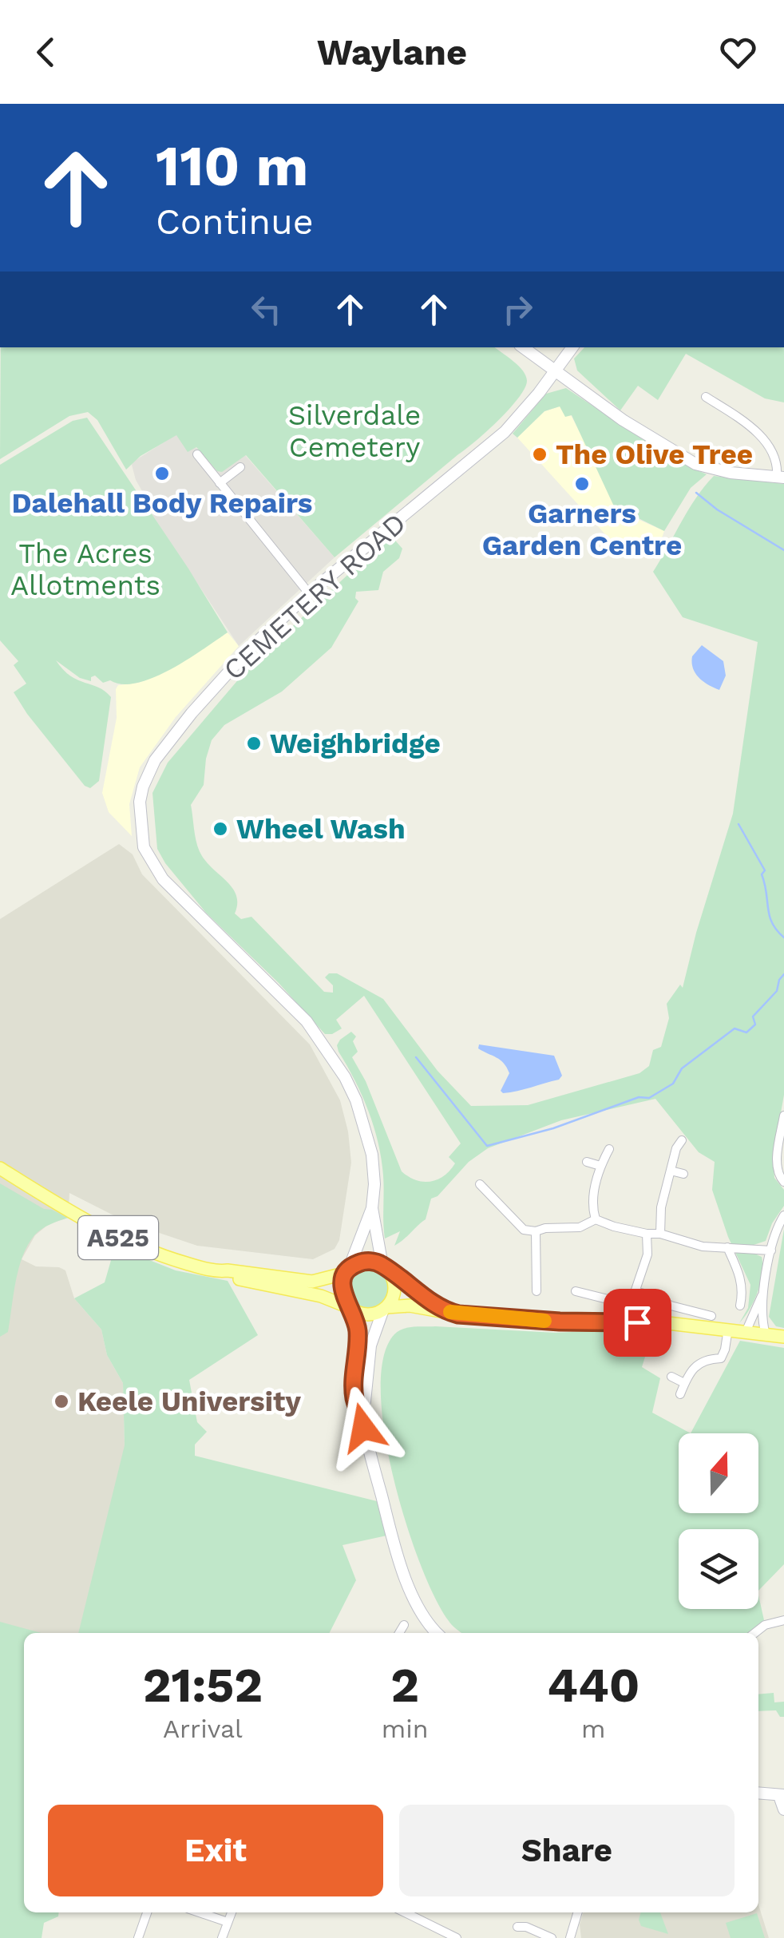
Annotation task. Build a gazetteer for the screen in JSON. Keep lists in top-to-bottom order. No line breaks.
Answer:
{"streets":{"main road":["A525"],"street":["CEMETERY ROAD"]},"crossings":[["CEMETERY ROAD","A525"]],"parks":["Silverdale Cemetery","The Acres Allotments"],"places":["The Olive Tree","Dalehall Body Repairs","Garners Garden Centre","Weighbridge","Wheel Wash","Keele University"],"north":"top","page":{"header":"Waylane","turn":["110 m","Continue"],"eta":["21:52","Arrival","2","min","440","m"],"buttons":["Exit","Share"]}}
